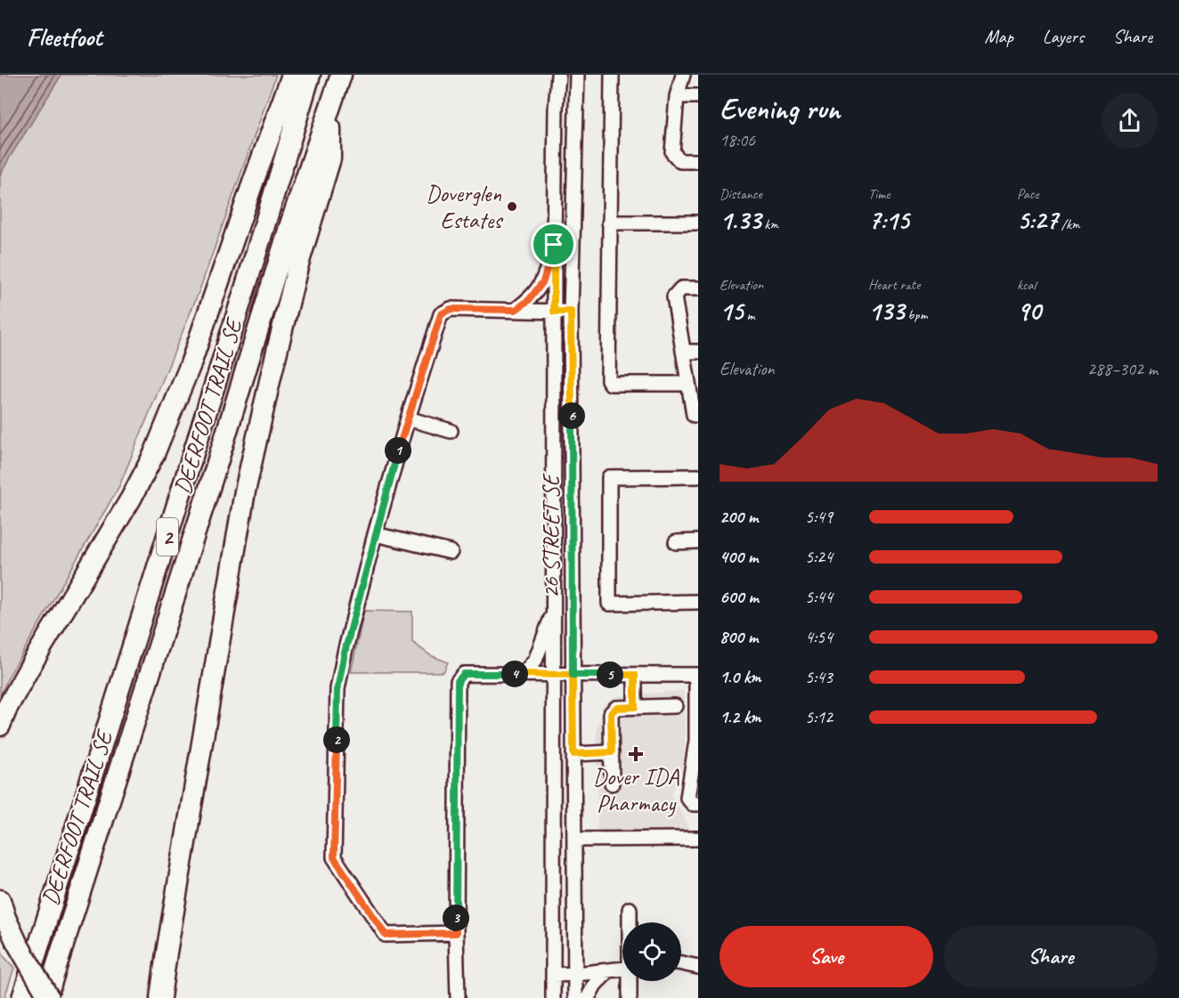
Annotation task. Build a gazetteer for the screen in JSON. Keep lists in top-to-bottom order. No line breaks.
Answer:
{"streets":{"highway":["DEERFOOT TRAIL SE","2"],"street":["26 STREET SE"]},"places":{"other":["Doverglen Estates"],"health":["Dover IDA Pharmacy"]},"page":{"header":"Fleetfoot","nav":["Map","Layers","Share"],"heading":["Evening run","18:06"],"stats":[["Distance","1.33 km"],["Time","7:15"],["Pace","5:27 /km"],["Elevation","15 m"],["Heart rate","133 bpm"],["kcal","90"]],"chart":["Elevation","288–302 m"],"pins":["6","1","4","5","2","3"],"list":[{"name":"200 m","note":"5:49"},{"name":"400 m","note":"5:24"},{"name":"600 m","note":"5:44"},{"name":"800 m","note":"4:54"},{"name":"1.0 km","note":"5:43"},{"name":"1.2 km","note":"5:12"}],"buttons":["Save","Share"]}}
